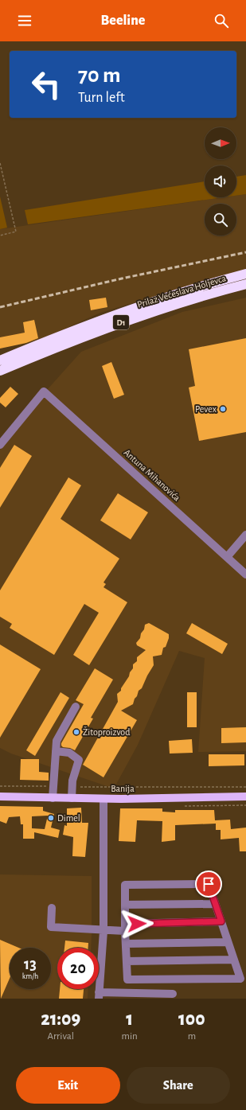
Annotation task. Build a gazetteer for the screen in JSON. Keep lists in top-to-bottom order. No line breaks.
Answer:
{"streets":{"highway":["Prilaz Većeslava Holjevca","D1"],"main road":["Banija"],"street":["Antuna Mihanovića"]},"places":["Pevex","Žitoproizvod","Dimel"],"north":"right","page":{"header":"Beeline","turn":["70 m","Turn left"],"speed":"13 km/h","limit":"20","eta":["21:09","Arrival","1","min","100","m"],"buttons":["Exit","Share"]}}
